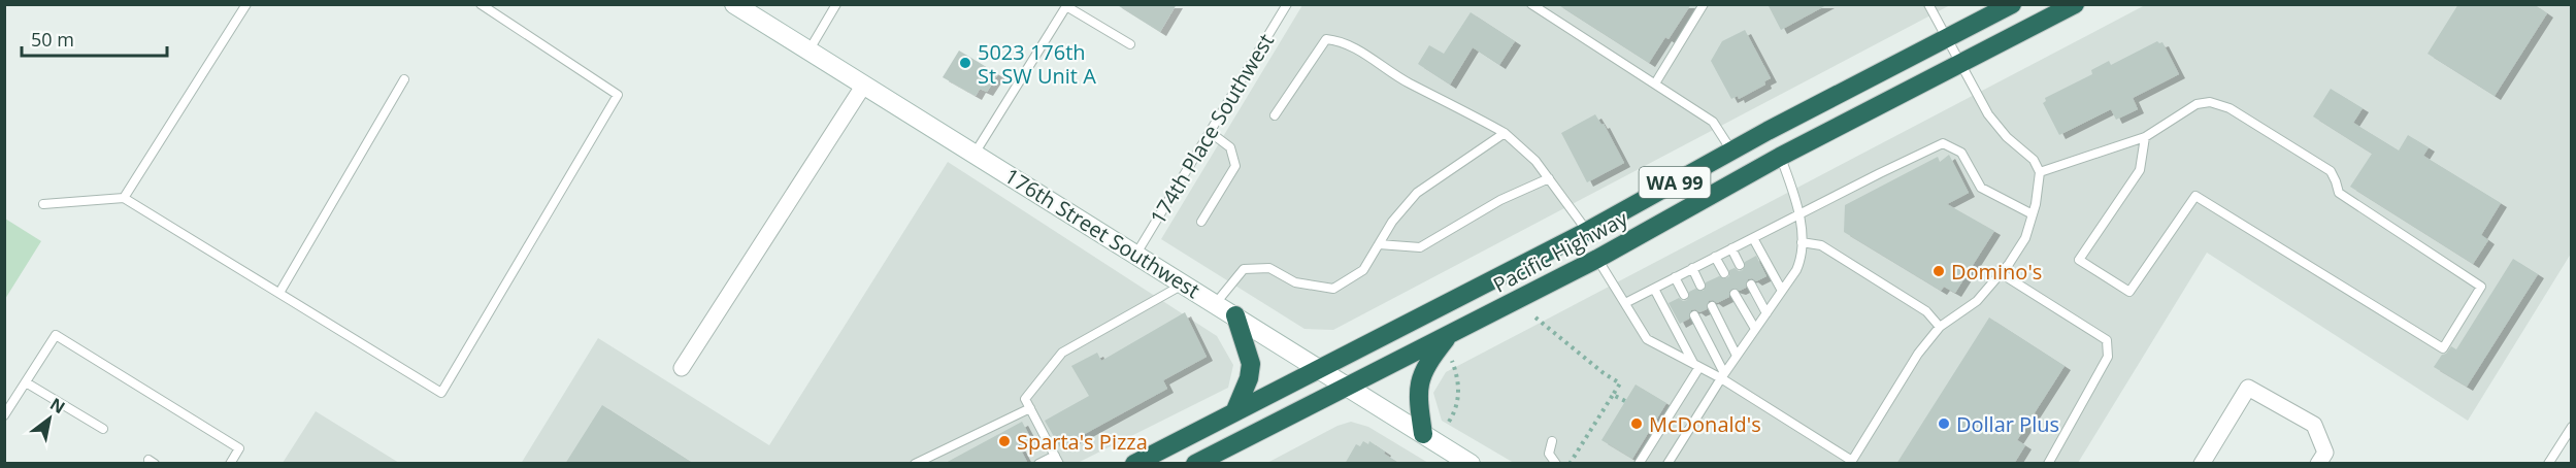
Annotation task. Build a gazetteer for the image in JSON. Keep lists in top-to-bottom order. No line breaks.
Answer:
{"streets":{"highway":["WA 99","Pacific Highway"],"street":["176th Street Southwest"],"lane":["174th Place Southwest"]},"crossings":[["174th Place Southwest","176th Street Southwest"],["176th Street Southwest","Pacific Highway"]],"places":["5023 176th St SW Unit A","Domino's","McDonald's","Dollar Plus","Sparta's Pizza"],"scale_bar":"50 m","north":"top right"}
